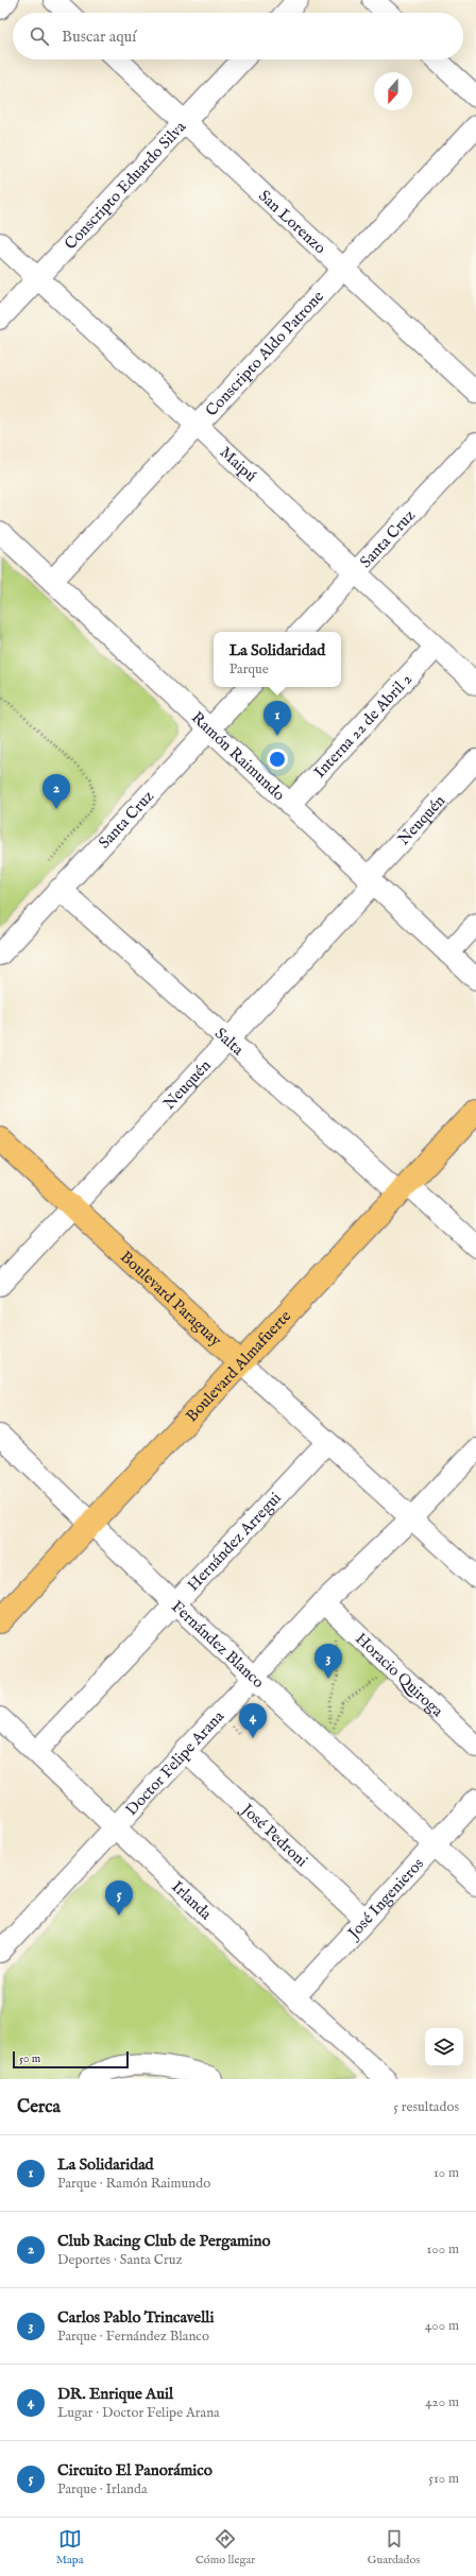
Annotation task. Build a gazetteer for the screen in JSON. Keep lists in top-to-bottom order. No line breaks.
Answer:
{"streets":{"main road":["Boulevard Paraguay","Boulevard Almafuerte"],"street":["Conscripto Eduardo Silva","San Lorenzo","Conscripto Aldo Patrone","Maipú","Santa Cruz","Interna 22 de Abril 2","Ramón Raimundo","Neuquén","Salta","Hernández Arregui","Fernández Blanco","Horacio Quiroga","Doctor Felipe Arana","José Pedroni","José Ingenieros","Irlanda"]},"crossings":[["Conscripto Eduardo Silva","San Lorenzo"],["Conscripto Eduardo Silva","Maipú"],["San Lorenzo","Conscripto Aldo Patrone"],["Conscripto Aldo Patrone","Maipú"],["Conscripto Aldo Patrone","Ramón Raimundo"],["Maipú","Santa Cruz"],["Maipú","Interna 22 de Abril 2"],["Santa Cruz","Ramón Raimundo"],["Santa Cruz","Salta"],["Interna 22 de Abril 2","Ramón Raimundo"],["Ramón Raimundo","Neuquén"],["Neuquén","Salta"],["Neuquén","Boulevard Paraguay"],["Salta","Boulevard Almafuerte"],["Boulevard Paraguay","Boulevard Almafuerte"],["Boulevard Paraguay","Hernández Arregui"],["Boulevard Paraguay","Doctor Felipe Arana"],["Boulevard Almafuerte","Fernández Blanco"],["Hernández Arregui","Fernández Blanco"],["Hernández Arregui","Irlanda"],["Fernández Blanco","Doctor Felipe Arana"],["Fernández Blanco","José Ingenieros"],["Horacio Quiroga","Doctor Felipe Arana"],["Doctor Felipe Arana","José Pedroni"],["Doctor Felipe Arana","Irlanda"],["José Pedroni","José Ingenieros"],["José Ingenieros","Irlanda"]],"scale_bar":"50 m","north":"bottom","page":{"search":"Buscar aquí","popup":["La Solidaridad","Parque"],"pins":["1","2","3","4","5"],"scale":"50 m","heading":["Cerca","5 resultados"],"list":[{"mark":"1","name":"La Solidaridad","note":"Parque · Ramón Raimundo","value":"10 m"},{"mark":"2","name":"Club Racing Club de Pergamino","note":"Deportes · Santa Cruz","value":"100 m"},{"mark":"3","name":"Carlos Pablo Trincavelli","note":"Parque · Fernández Blanco","value":"400 m"},{"mark":"4","name":"DR. Enrique Auil","note":"Lugar · Doctor Felipe Arana","value":"420 m"},{"mark":"5","name":"Circuito El Panorámico","note":"Parque · Irlanda","value":"510 m"}],"nav":["Mapa","Cómo llegar","Guardados"]}}
